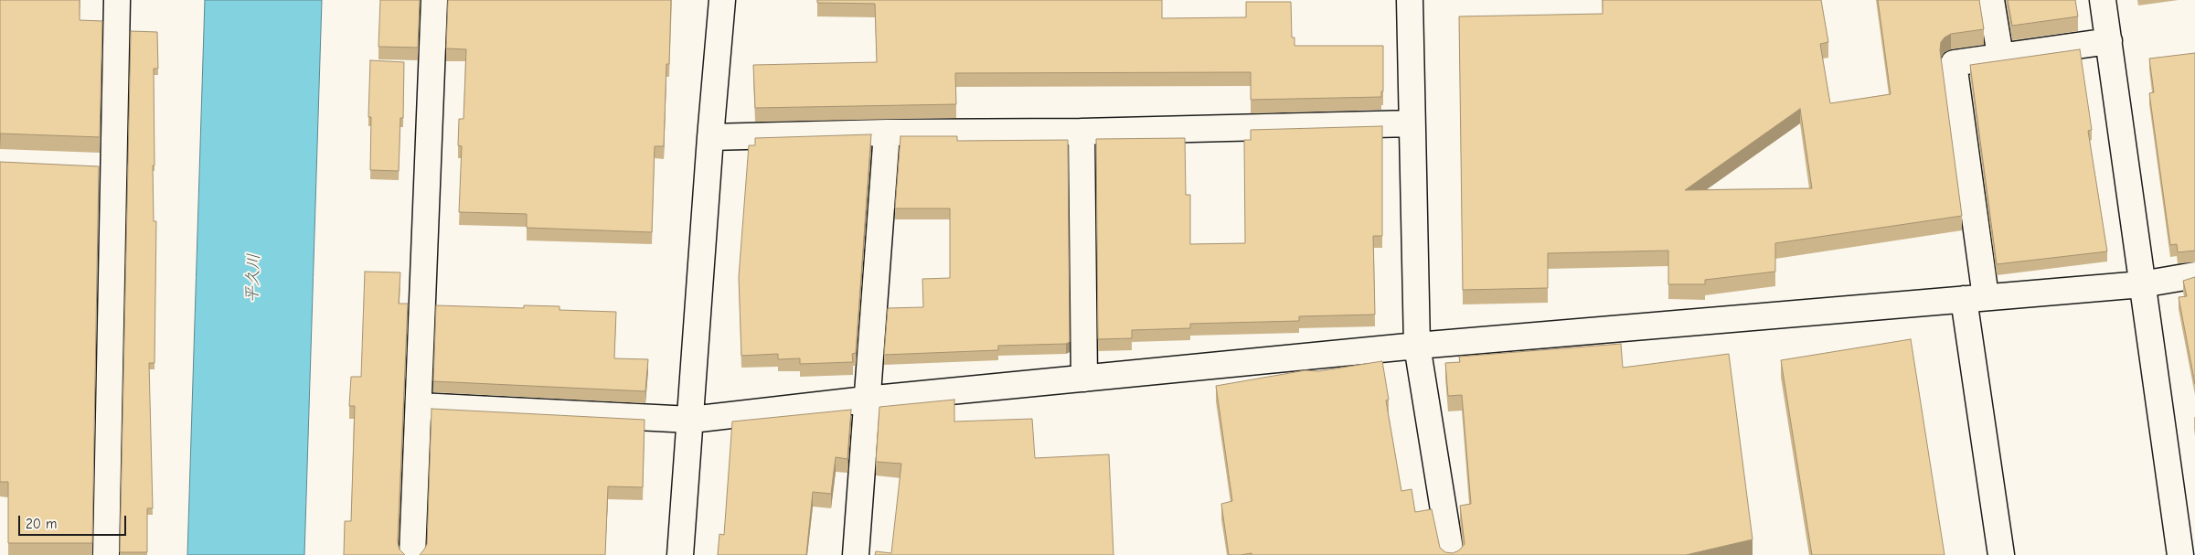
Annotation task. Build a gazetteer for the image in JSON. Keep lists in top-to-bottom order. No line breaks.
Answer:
{"water":["平久川"],"scale_bar":"20 m"}
